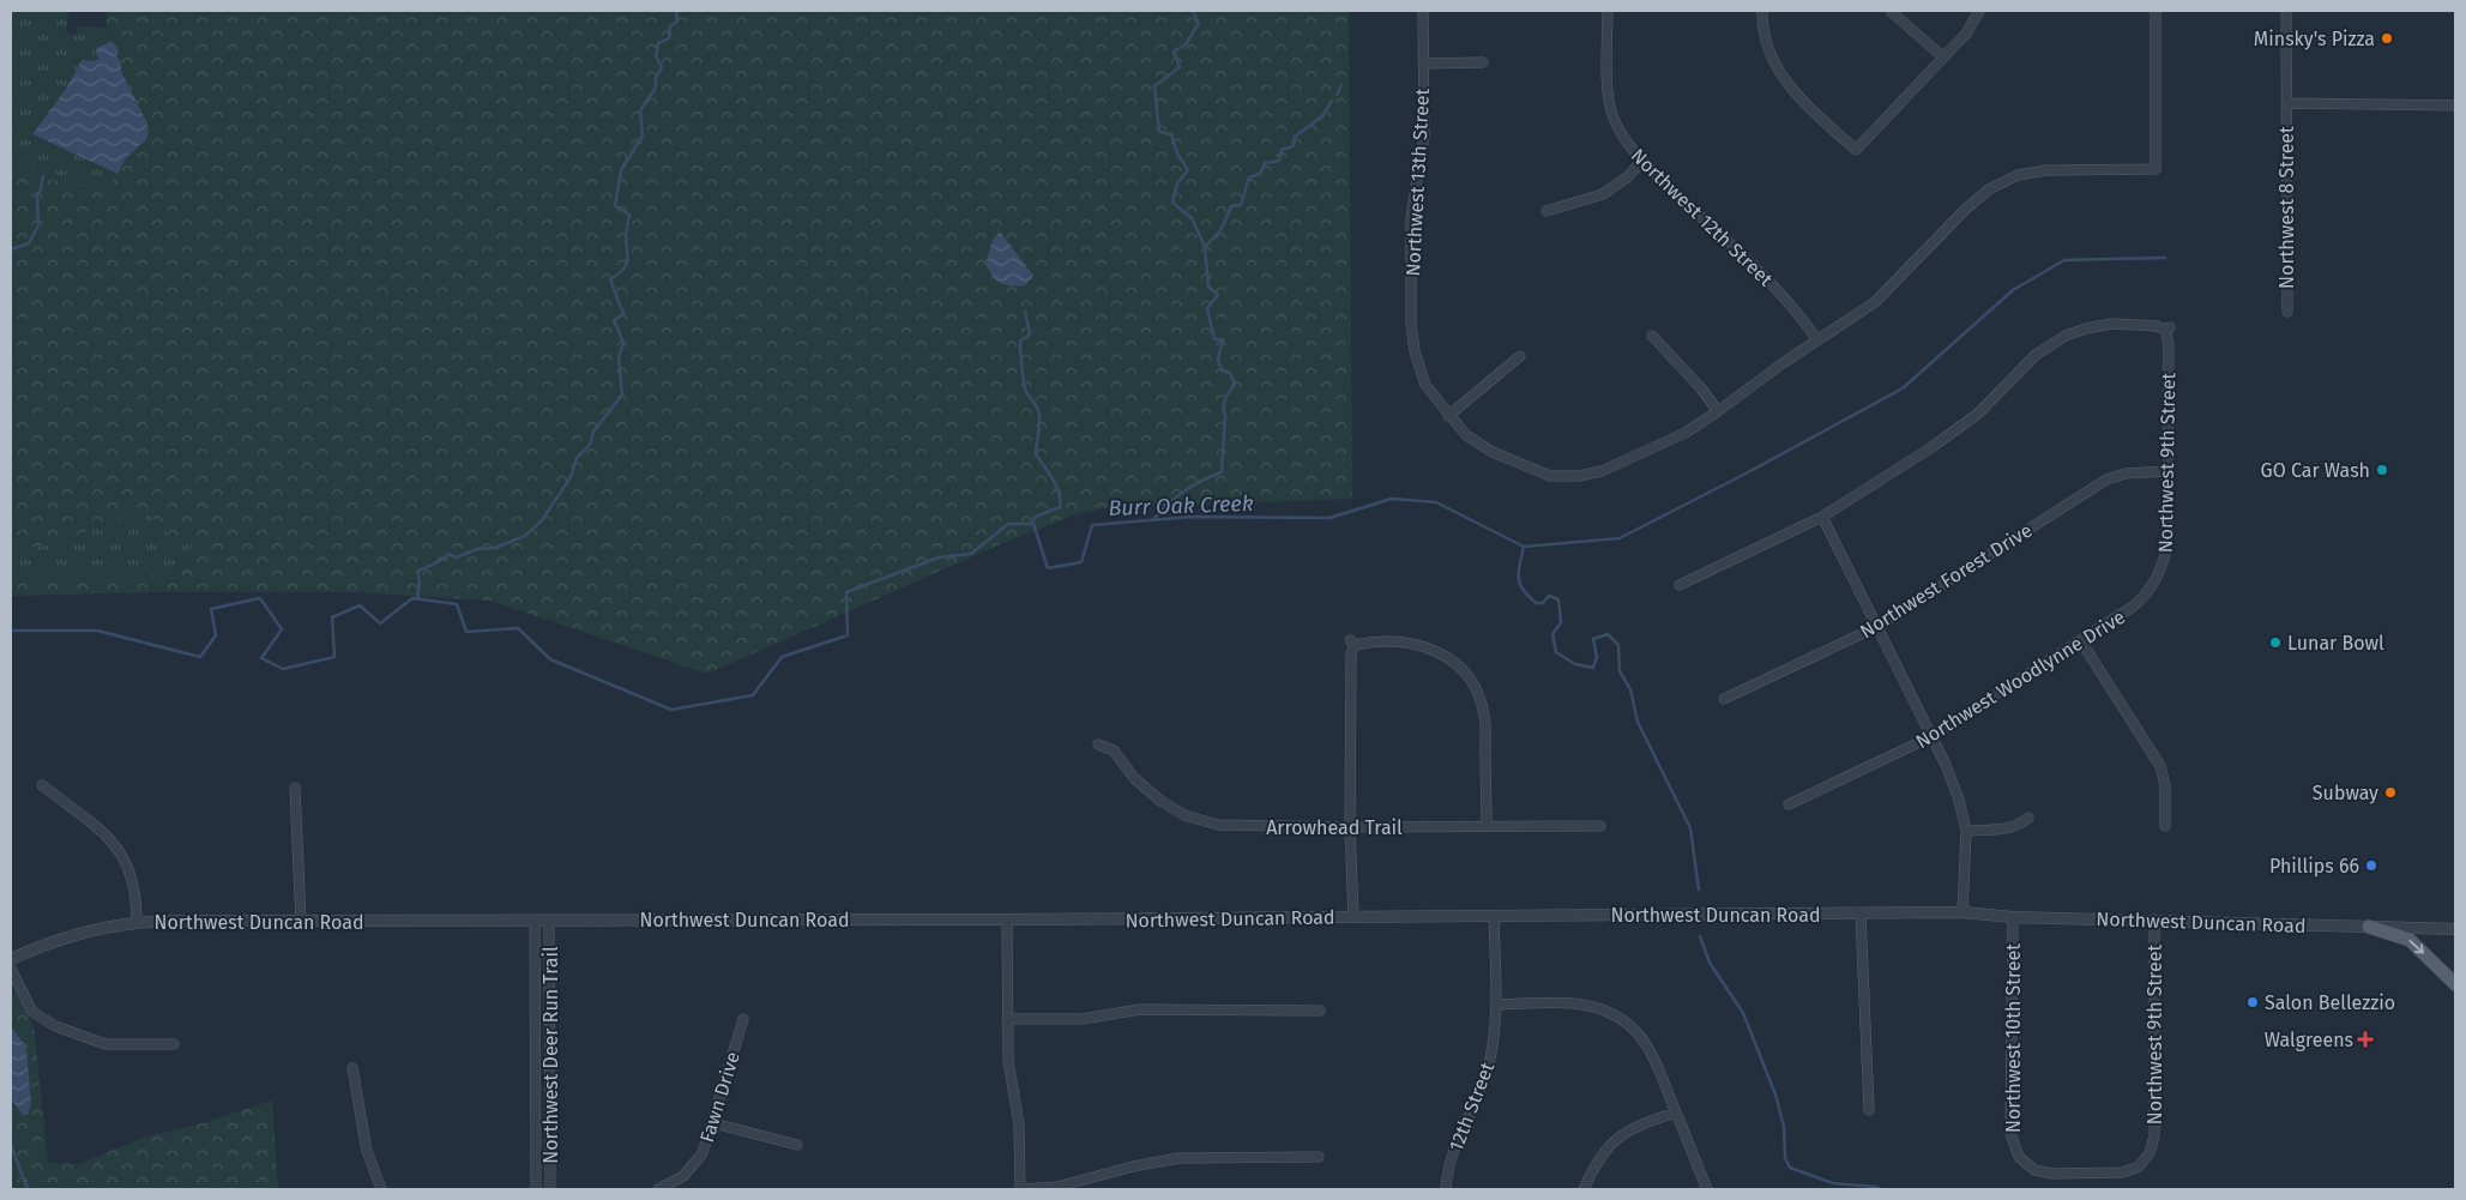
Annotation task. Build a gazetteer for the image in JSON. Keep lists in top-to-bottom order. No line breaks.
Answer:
{"streets":{"street":["Northwest 13th Street","Northwest 8 Street","Northwest 12th Street","Northwest 9th Street","Northwest Forest Drive","Northwest Woodlynne Drive","Arrowhead Trail","Northwest Duncan Road","Northwest 10th Street","Northwest Deer Run Trail","Fawn Drive","12th Street"]},"crossings":[["Northwest 13th Street","Northwest 12th Street"],["Northwest 9th Street","Northwest Forest Drive"],["Northwest 9th Street","Northwest Woodlynne Drive"],["Northwest 9th Street","Northwest Duncan Road"],["Northwest 9th Street","Northwest 10th Street"],["Northwest Duncan Road","Northwest 10th Street"],["Northwest Duncan Road","Northwest Deer Run Trail"],["Northwest Duncan Road","12th Street"]],"water":["Burr Oak Creek"],"places":{"other":["Minsky's Pizza","GO Car Wash","Lunar Bowl","Subway","Phillips 66","Salon Bellezzio"],"health":["Walgreens"]}}
